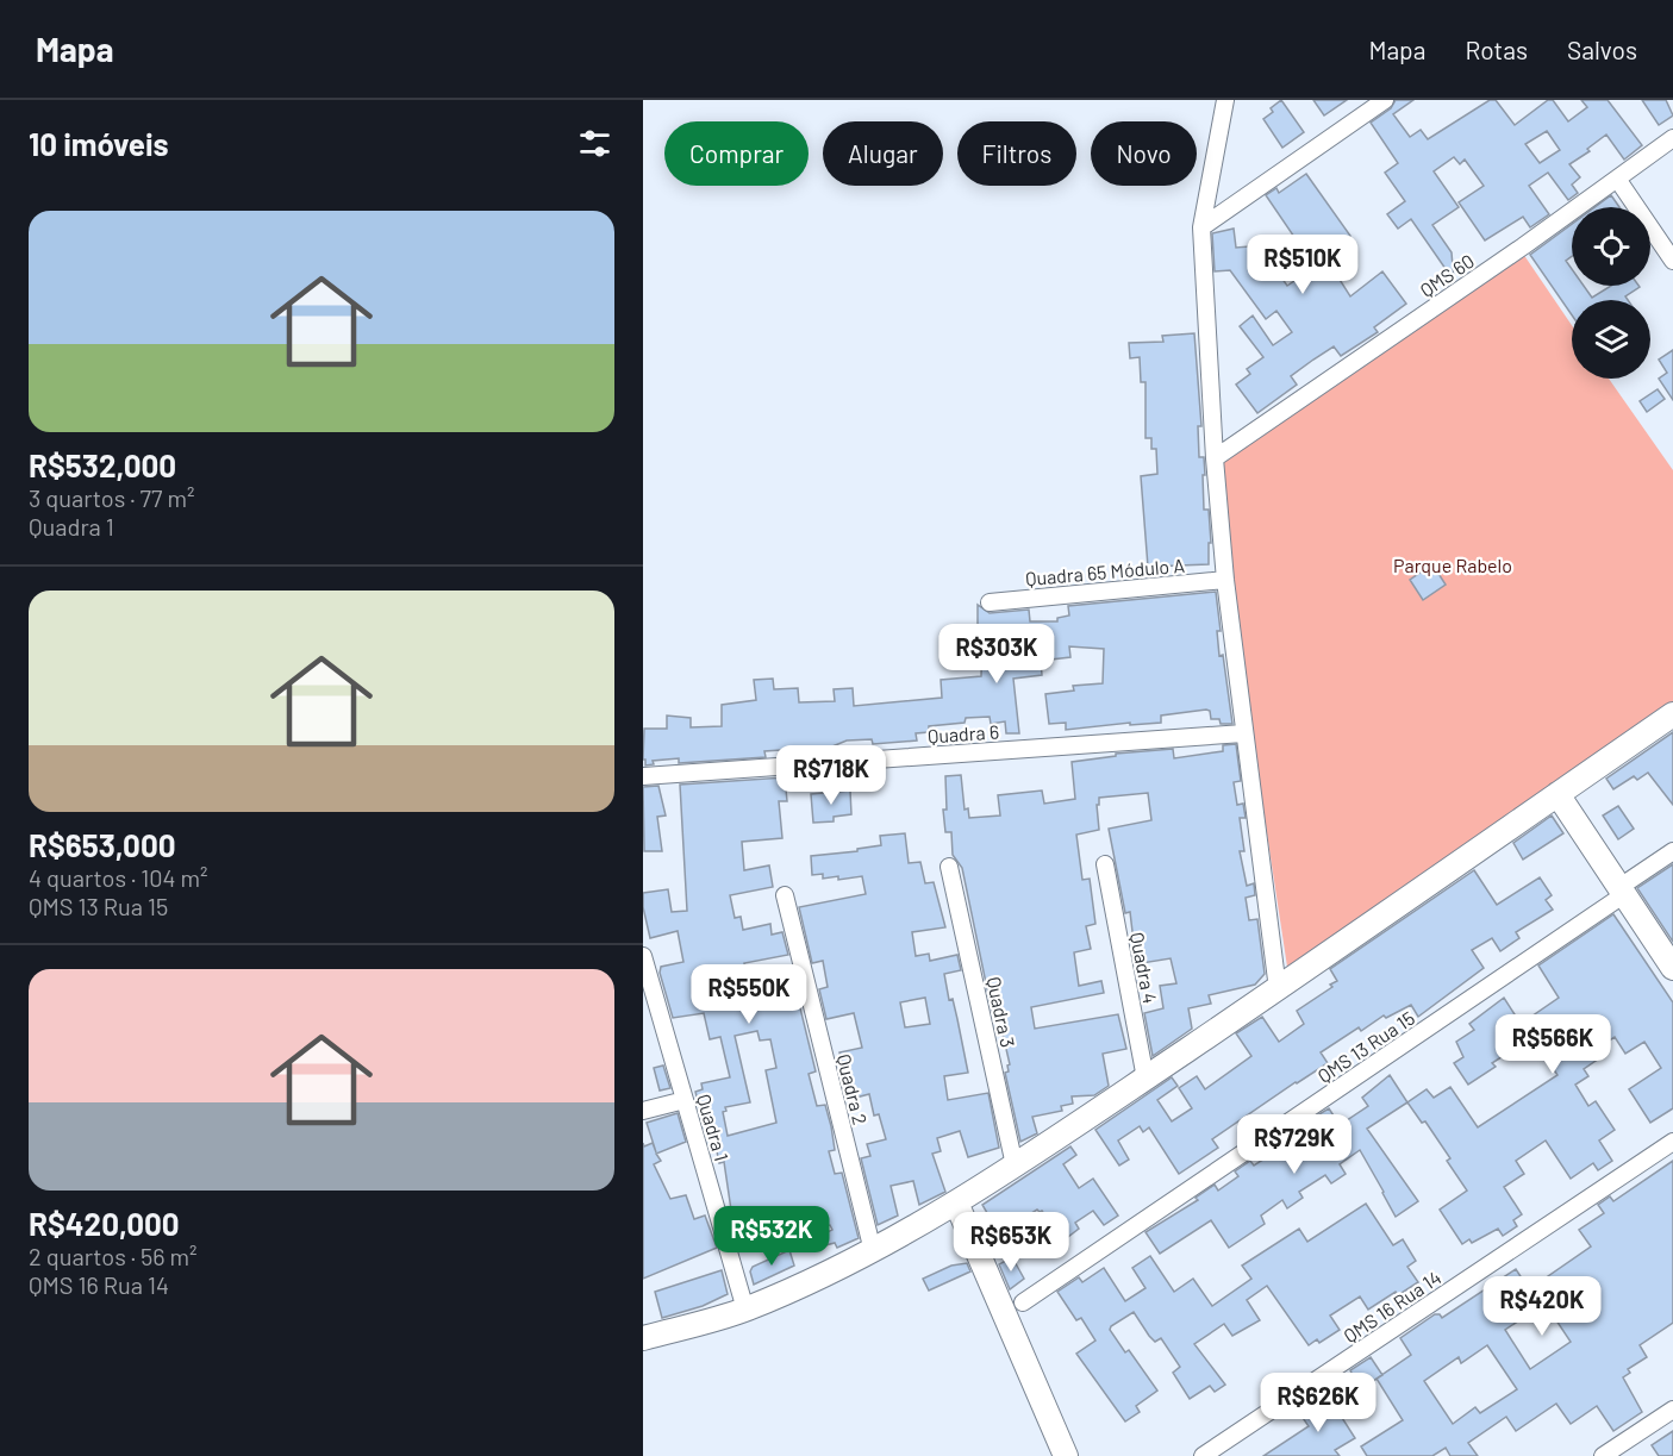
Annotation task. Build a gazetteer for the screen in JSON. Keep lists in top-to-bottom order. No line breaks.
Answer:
{"streets":{"street":["QMS 60","Quadra 65 Módulo A","Quadra 6","Quadra 4","Quadra 3","QMS 13 Rua 15","Quadra 2","Quadra 1","QMS 16 Rua 14"]},"parks":["Parque Rabelo"],"page":{"header":"Mapa","nav":["Mapa","Rotas","Salvos"],"heading":"10 imóveis","chip":["Comprar","Alugar","Filtros","Novo"],"list":[{"name":"R$532,000","note":"3 quartos · 77 m² · Quadra 1"},{"name":"R$653,000","note":"4 quartos · 104 m² · QMS 13 Rua 15"},{"name":"R$420,000","note":"2 quartos · 56 m² · QMS 16 Rua 14"}],"price":["R$510K","R$303K","R$718K","R$550K","R$566K","R$729K","R$532K","R$653K","R$420K","R$626K"]}}
